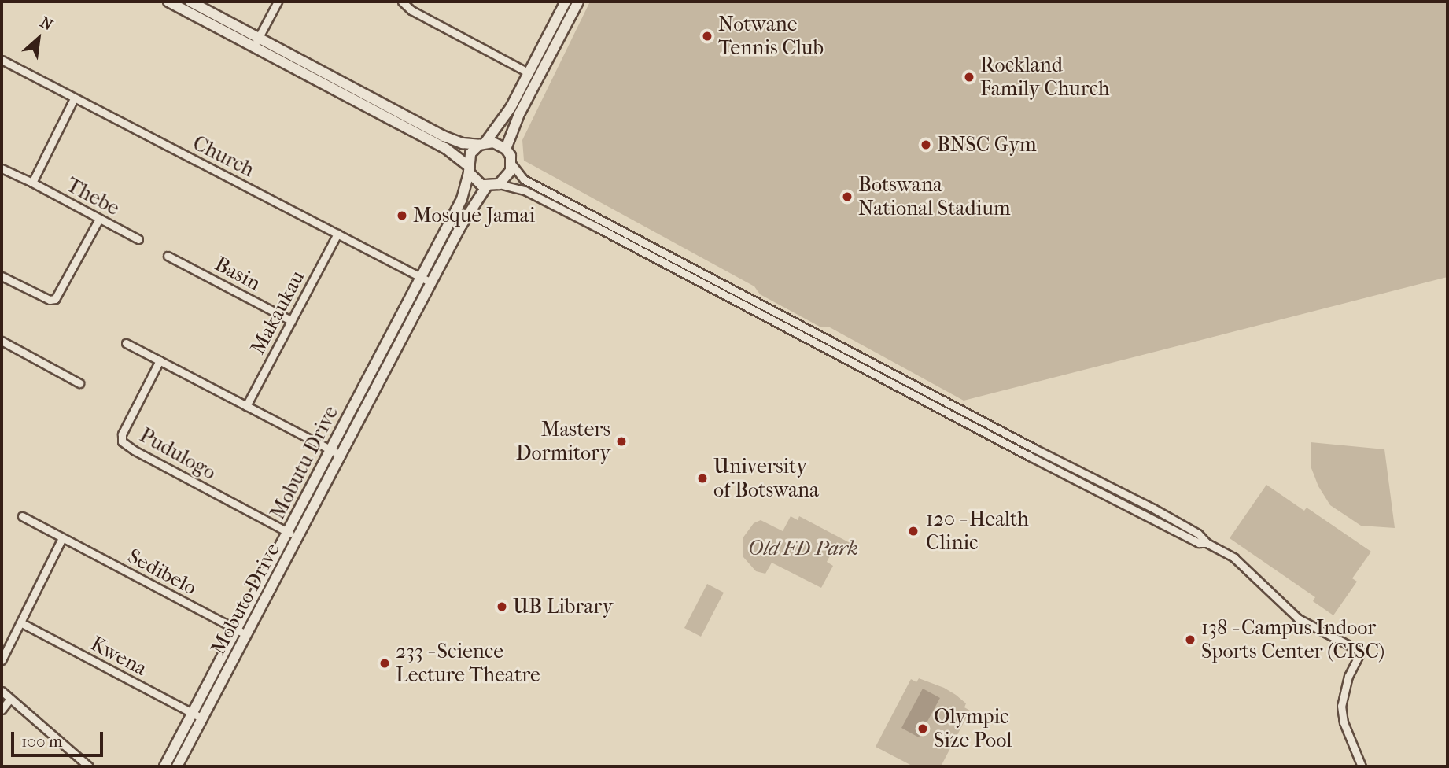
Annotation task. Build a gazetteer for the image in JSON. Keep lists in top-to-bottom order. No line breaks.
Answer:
{"streets":{"main road":["Mobutu Drive"],"street":["Church","Thebe","Basin","Makaukau","Pudulogo","Sedibelo","Kwena"]},"crossings":[["Church","Makaukau"],["Church","Mobutu Drive"],["Basin","Makaukau"],["Pudulogo","Mobutu Drive"],["Mobutu Drive","Sedibelo"],["Mobutu Drive","Kwena"]],"parks":["Old FD Park"],"places":["Notwane Tennis Club","Rockland Family Church","BNSC Gym","Botswana National Stadium","Mosque Jamai","Masters Dormitory","University of Botswana","120 - Health Clinic","UB Library","138 - Campus Indoor Sports Center (CISC)","233 - Science Lecture Theatre","Olympic Size Pool"],"scale_bar":"100 m","north":"top right"}
